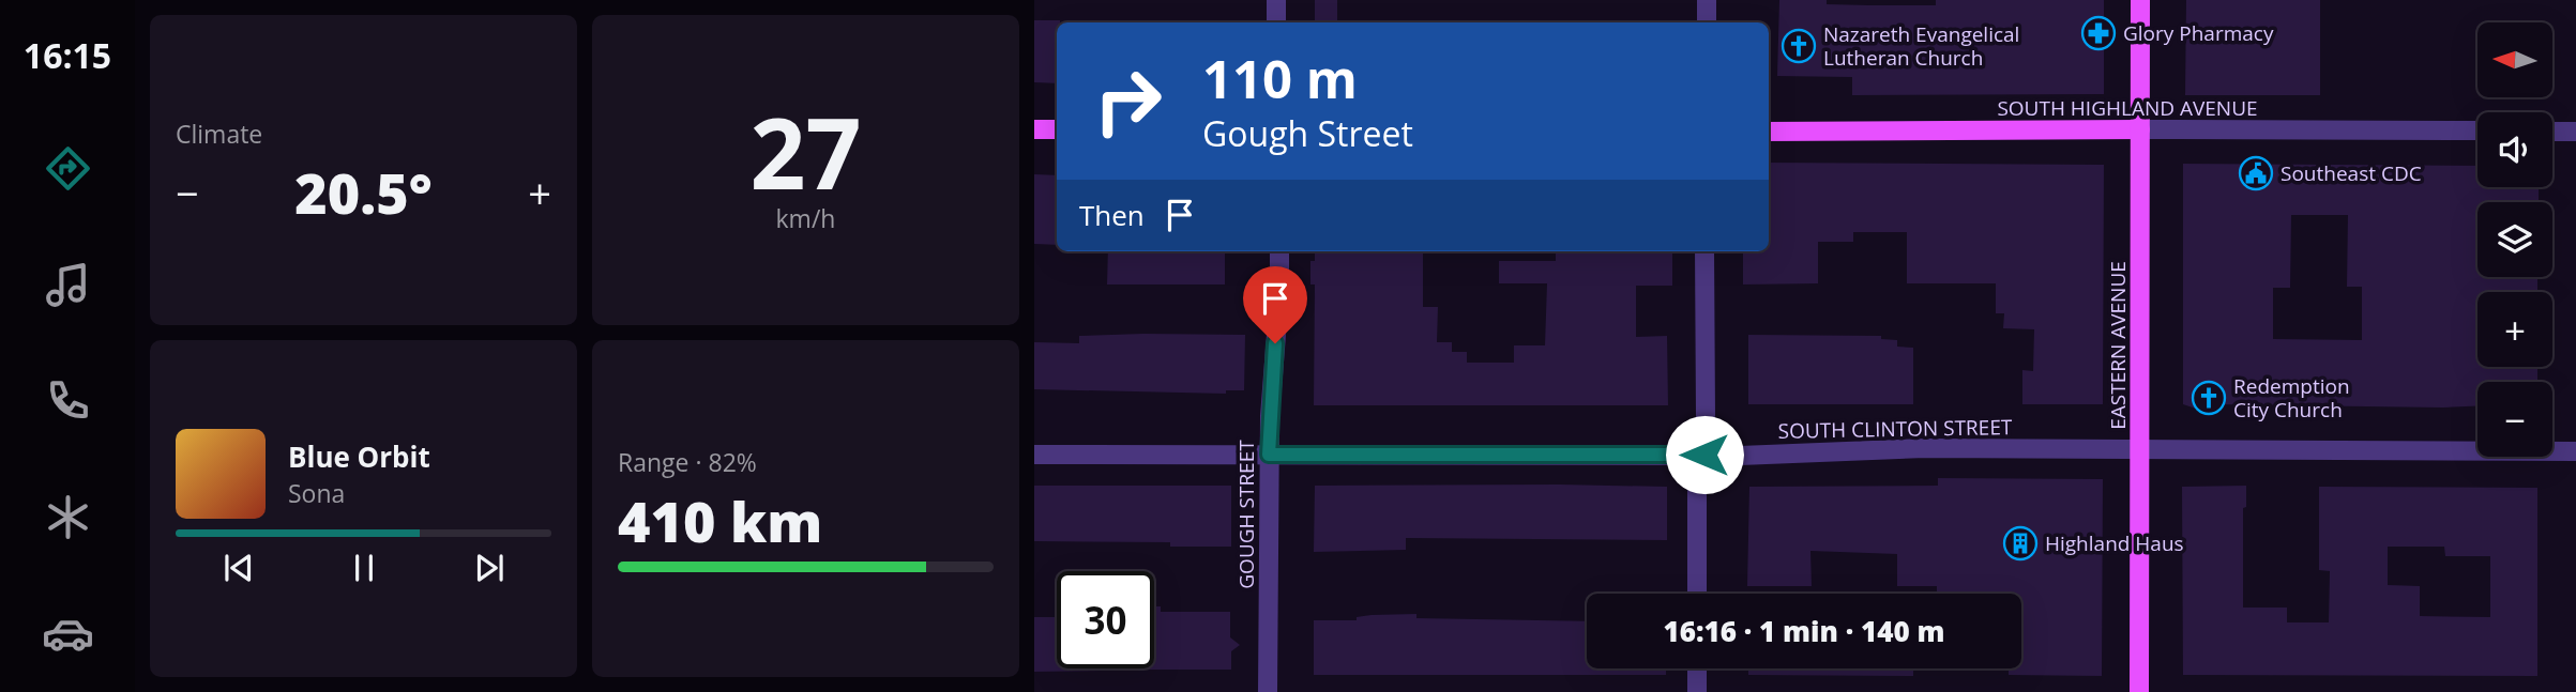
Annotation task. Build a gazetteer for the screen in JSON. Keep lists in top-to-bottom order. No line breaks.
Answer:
{"streets":{"main road":["SOUTH HIGHLAND AVENUE","EASTERN AVENUE"],"street":["SOUTH CLINTON STREET","GOUGH STREET"]},"crossings":[["SOUTH HIGHLAND AVENUE","EASTERN AVENUE"],["EASTERN AVENUE","SOUTH CLINTON STREET"],["SOUTH CLINTON STREET","GOUGH STREET"]],"places":{"pharmacy":["Glory Pharmacy"],"church":["Nazareth Evangelical Lutheran Church","Redemption City Church"],"public building":["Southeast CDC"],"building":["Highland Haus"]},"north":"left","page":{"tabs":"16:15","tile":["Climate",["27","km/h"],["Range · 82%","410 km"]],"map_buttons":["+","−"],"turn":["110 m","Gough Street"],"heat":["−","20.5°","+"],"then":"Then","song":["Blue Orbit","Sona"],"limit":"30","trip":"16:16 · 1 min · 140 m"}}
